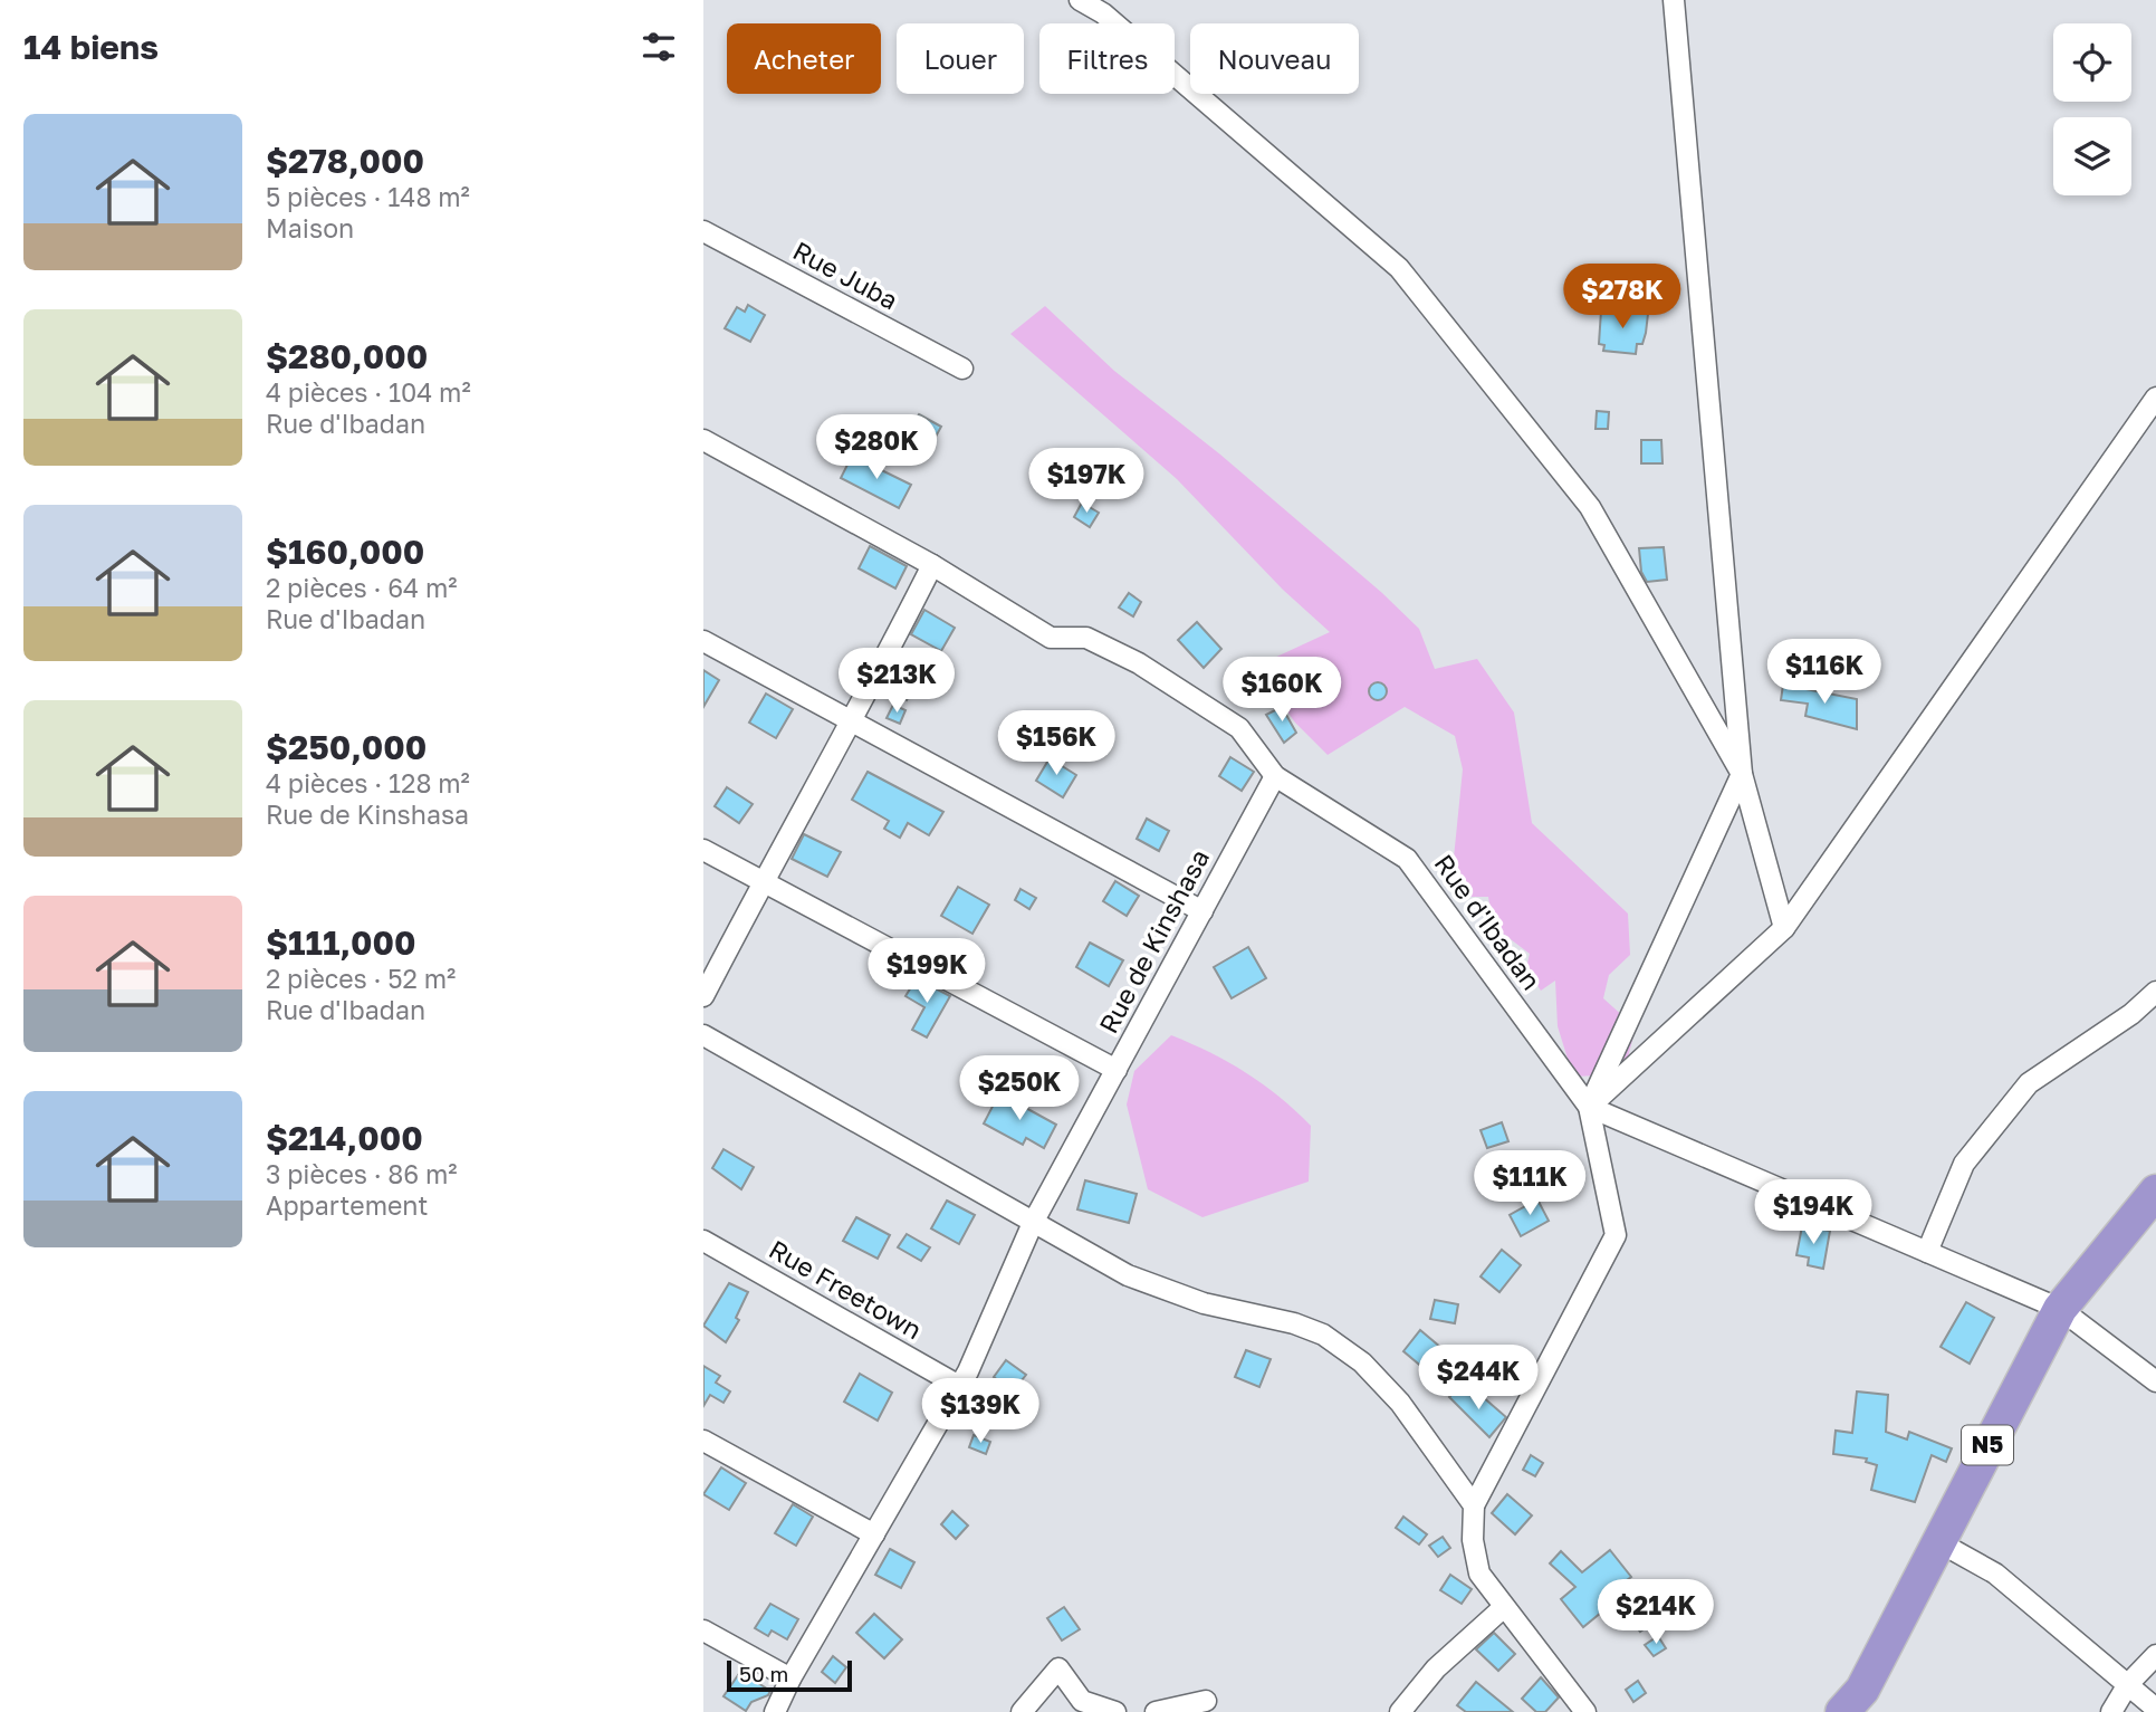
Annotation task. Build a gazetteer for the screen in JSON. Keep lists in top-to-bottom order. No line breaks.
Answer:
{"streets":{"highway":["N5"],"street":["Rue Juba","Rue d'Ibadan","Rue de Kinshasa","Rue Freetown"]},"crossings":[["Rue d'Ibadan","Rue de Kinshasa"],["Rue de Kinshasa","Rue Freetown"]],"scale_bar":"50 m","page":{"heading":"14 biens","chip":["Acheter","Louer","Filtres","Nouveau"],"list":[{"name":"$278,000","note":"5 pièces · 148 m² · Maison"},{"name":"$280,000","note":"4 pièces · 104 m² · Rue d'Ibadan"},{"name":"$160,000","note":"2 pièces · 64 m² · Rue d'Ibadan"},{"name":"$250,000","note":"4 pièces · 128 m² · Rue de Kinshasa"},{"name":"$111,000","note":"2 pièces · 52 m² · Rue d'Ibadan"},{"name":"$214,000","note":"3 pièces · 86 m² · Appartement"}],"price":["$278K","$280K","$197K","$116K","$213K","$160K","$156K","$199K","$250K","$111K","$194K","$244K","$139K","$214K"],"scale":"50 m"}}
